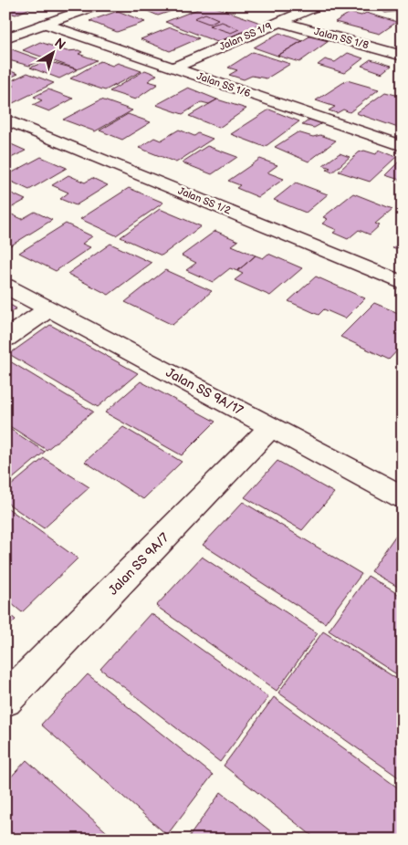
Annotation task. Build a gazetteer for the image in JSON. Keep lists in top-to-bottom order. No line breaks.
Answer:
{"streets":{"street":["Jalan SS 1/9","Jalan SS 1/8","Jalan SS 1/6","Jalan SS 1/2","Jalan SS 9A/17","Jalan SS 9A/7"]},"crossings":[["Jalan SS 1/9","Jalan SS 1/8"],["Jalan SS 1/9","Jalan SS 1/6"],["Jalan SS 9A/17","Jalan SS 9A/7"]],"north":"top right"}
